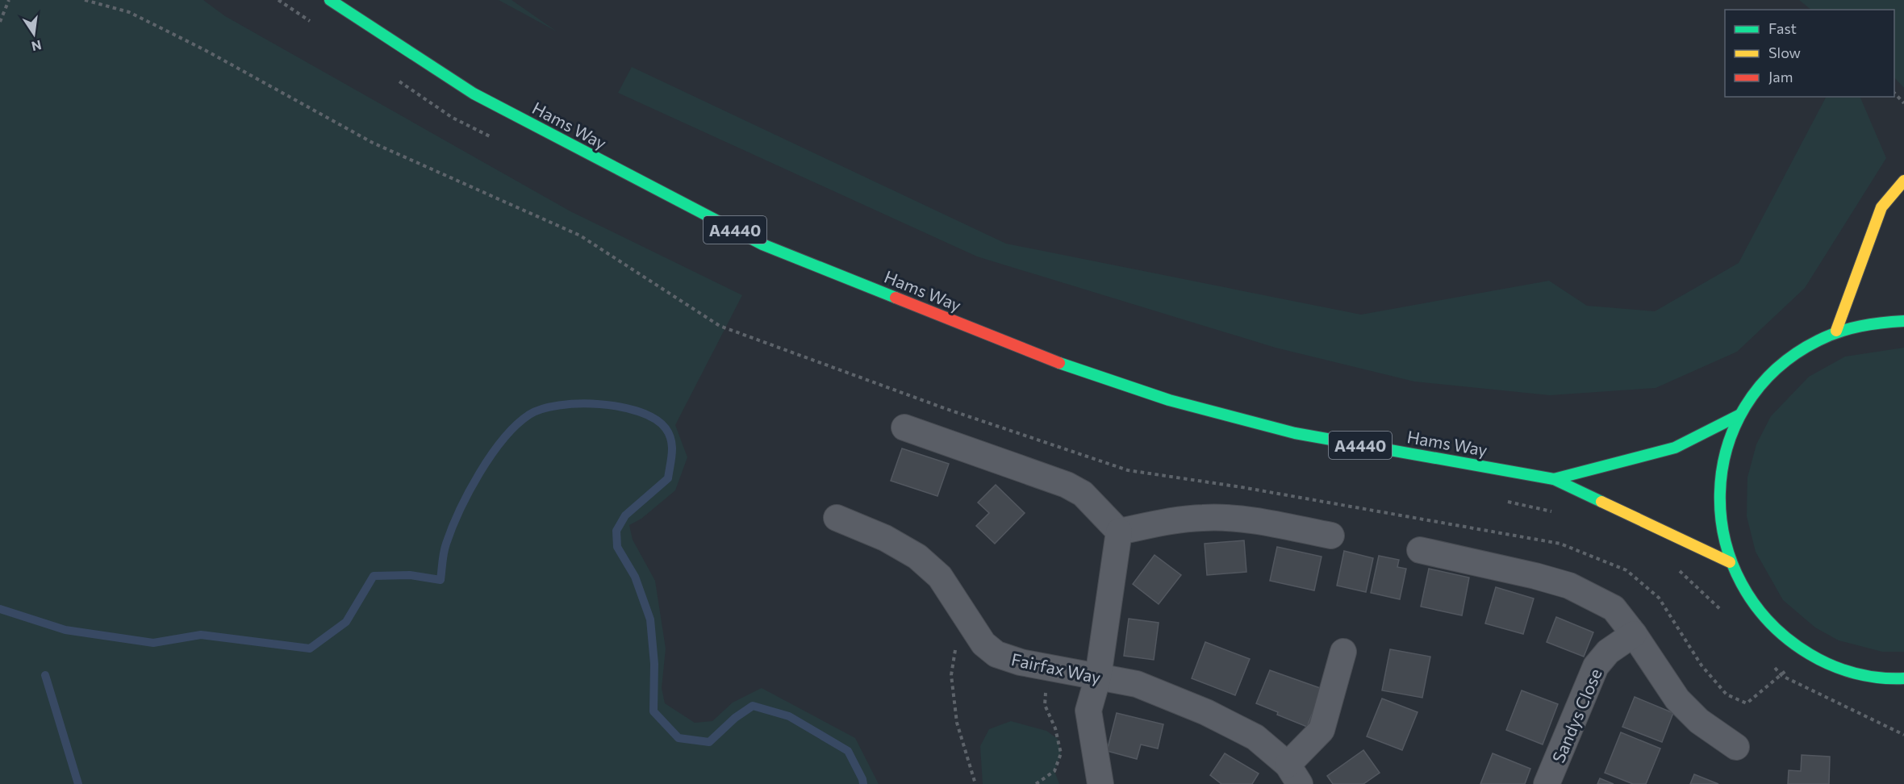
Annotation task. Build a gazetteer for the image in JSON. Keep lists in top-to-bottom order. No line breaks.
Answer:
{"streets":{"main road":["Hams Way","A4440"],"street":["Fairfax Way","Sandys Close"]},"legend":["Fast","Slow","Jam"],"north":"bottom"}
